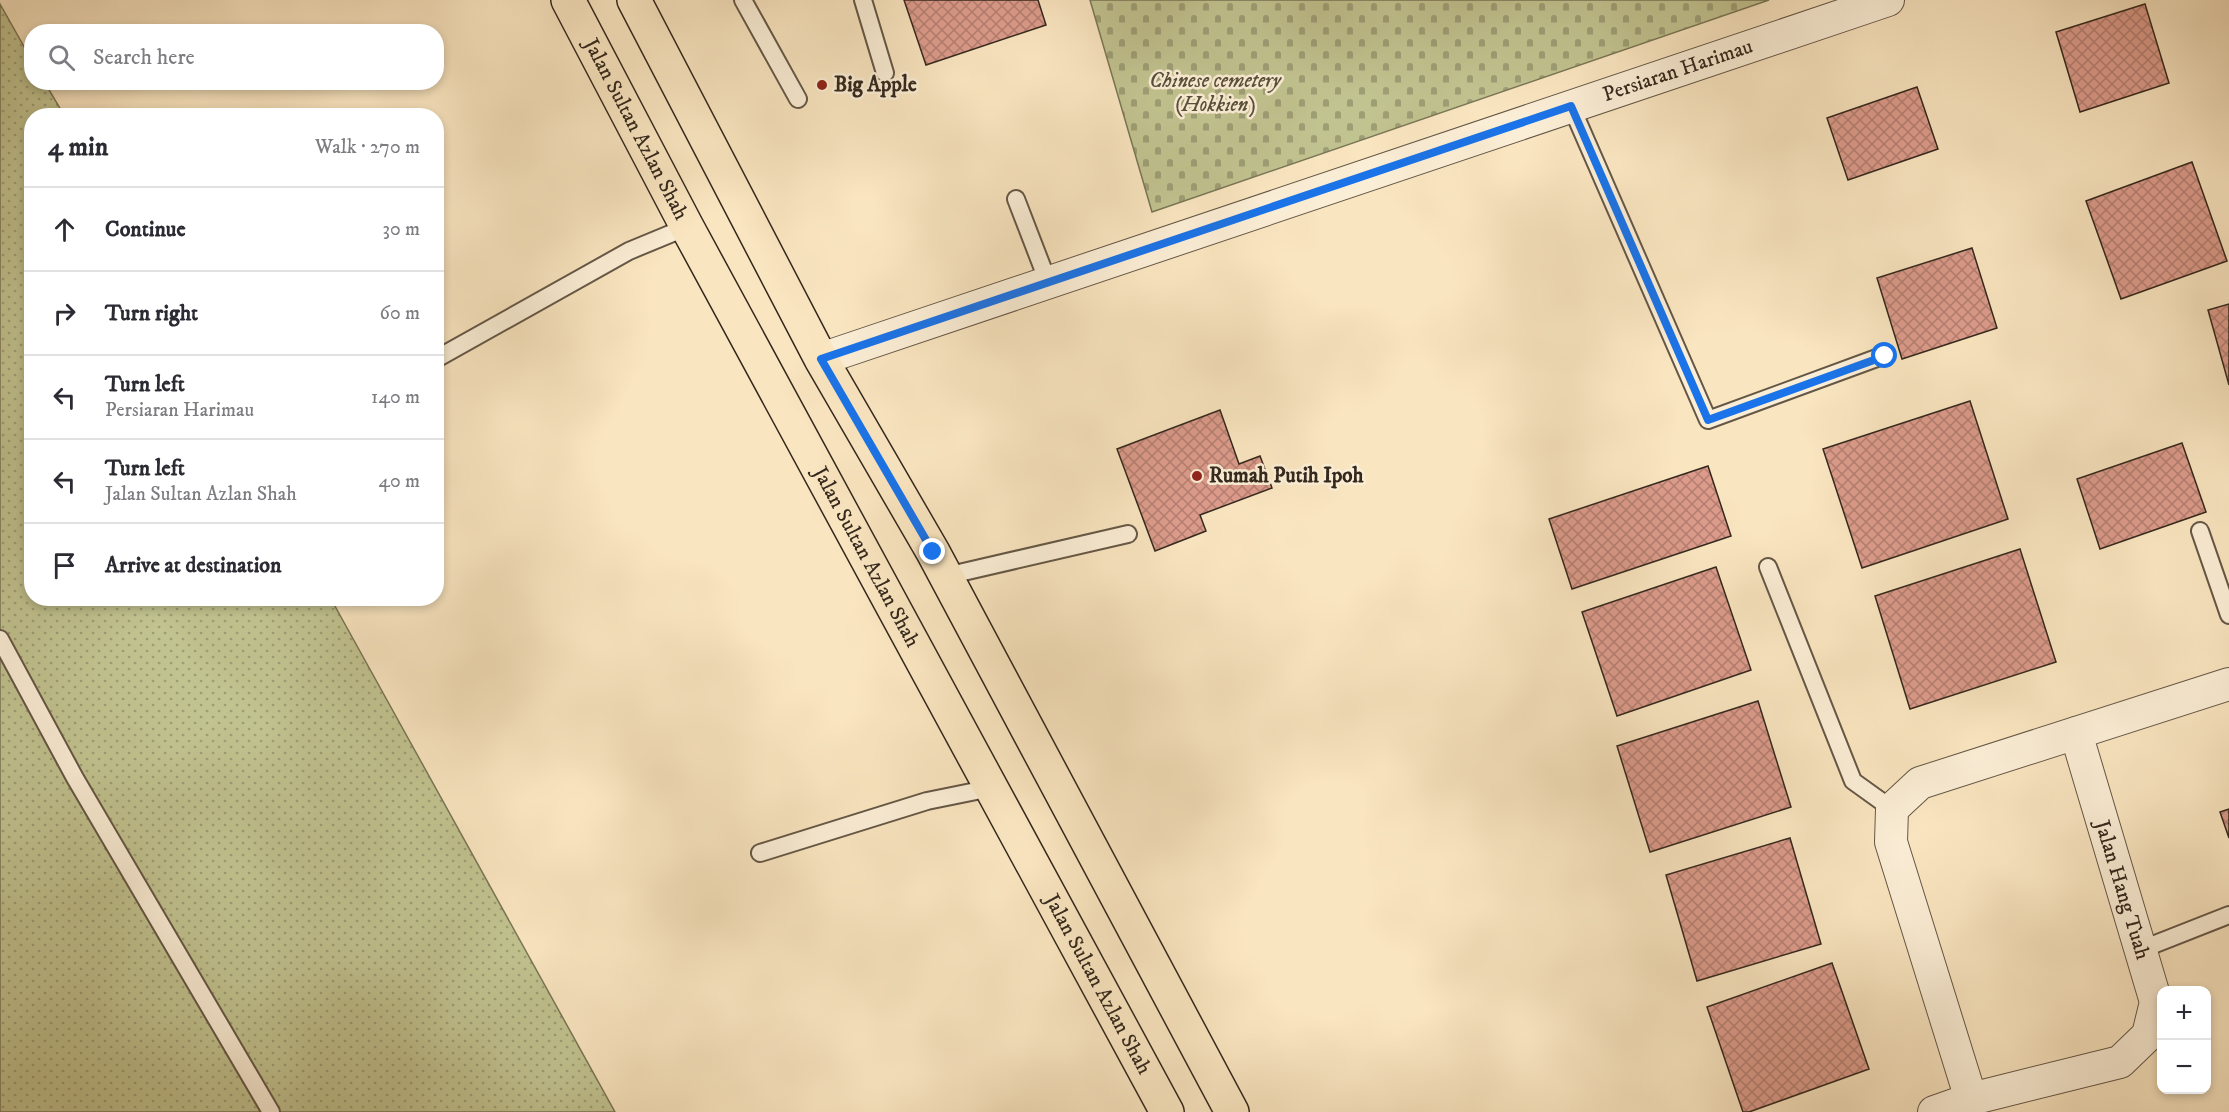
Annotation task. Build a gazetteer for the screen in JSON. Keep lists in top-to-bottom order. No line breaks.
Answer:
{"streets":{"main road":["Jalan Sultan Azlan Shah"],"street":["Persiaran Harimau","Jalan Hang Tuah"]},"parks":["Chinese cemetery (Hokkien)"],"places":["Big Apple","Rumah Putih Ipoh"],"page":{"search":"Search here","heading":["4 min","Walk · 270 m"],"list":[["Continue","30 m"],["Turn right","60 m"],["Turn left","Persiaran Harimau","140 m"],["Turn left","Jalan Sultan Azlan Shah","40 m"],"Arrive at destination"],"map_buttons":["+","−"]}}
